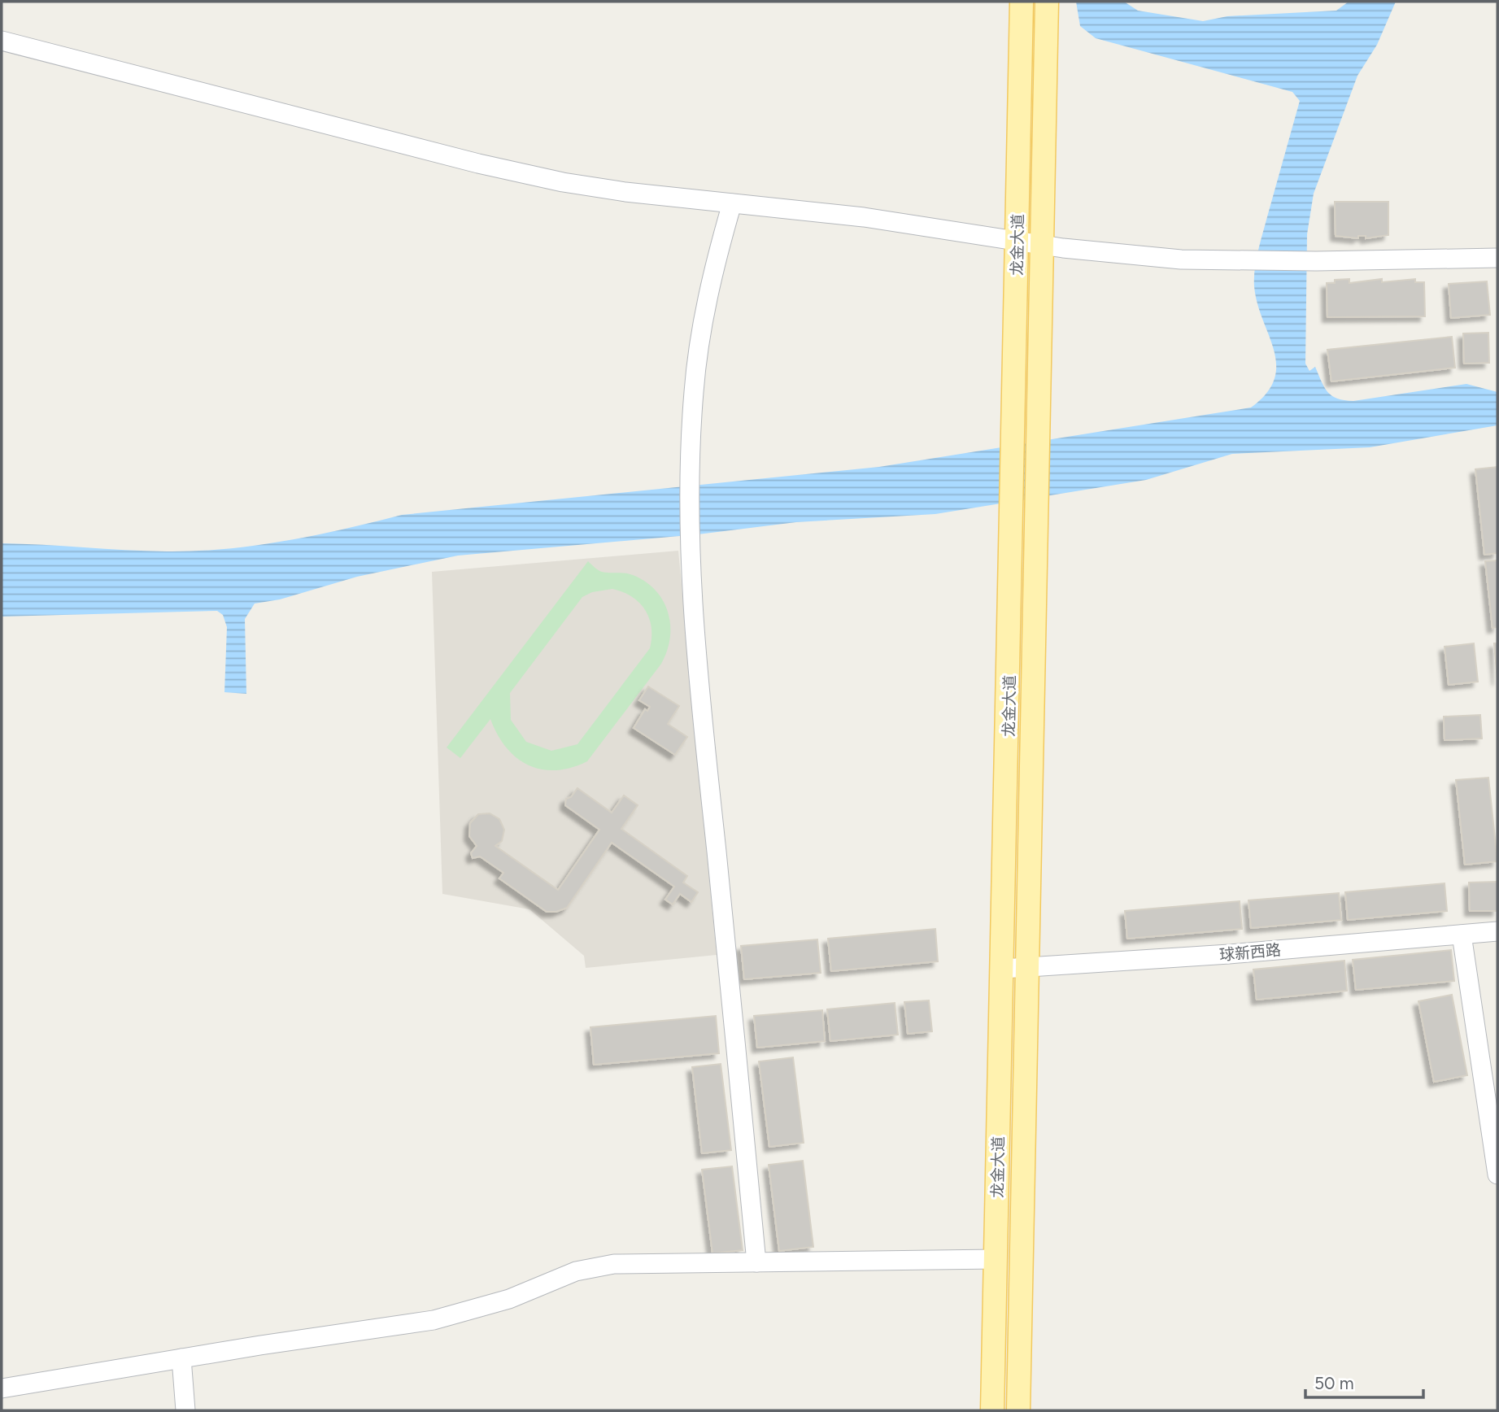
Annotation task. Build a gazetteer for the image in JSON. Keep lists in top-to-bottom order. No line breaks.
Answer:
{"streets":{"main road":["龙金大道"],"street":["球新西路"]},"crossings":[["龙金大道","球新西路"]],"scale_bar":"50 m"}
